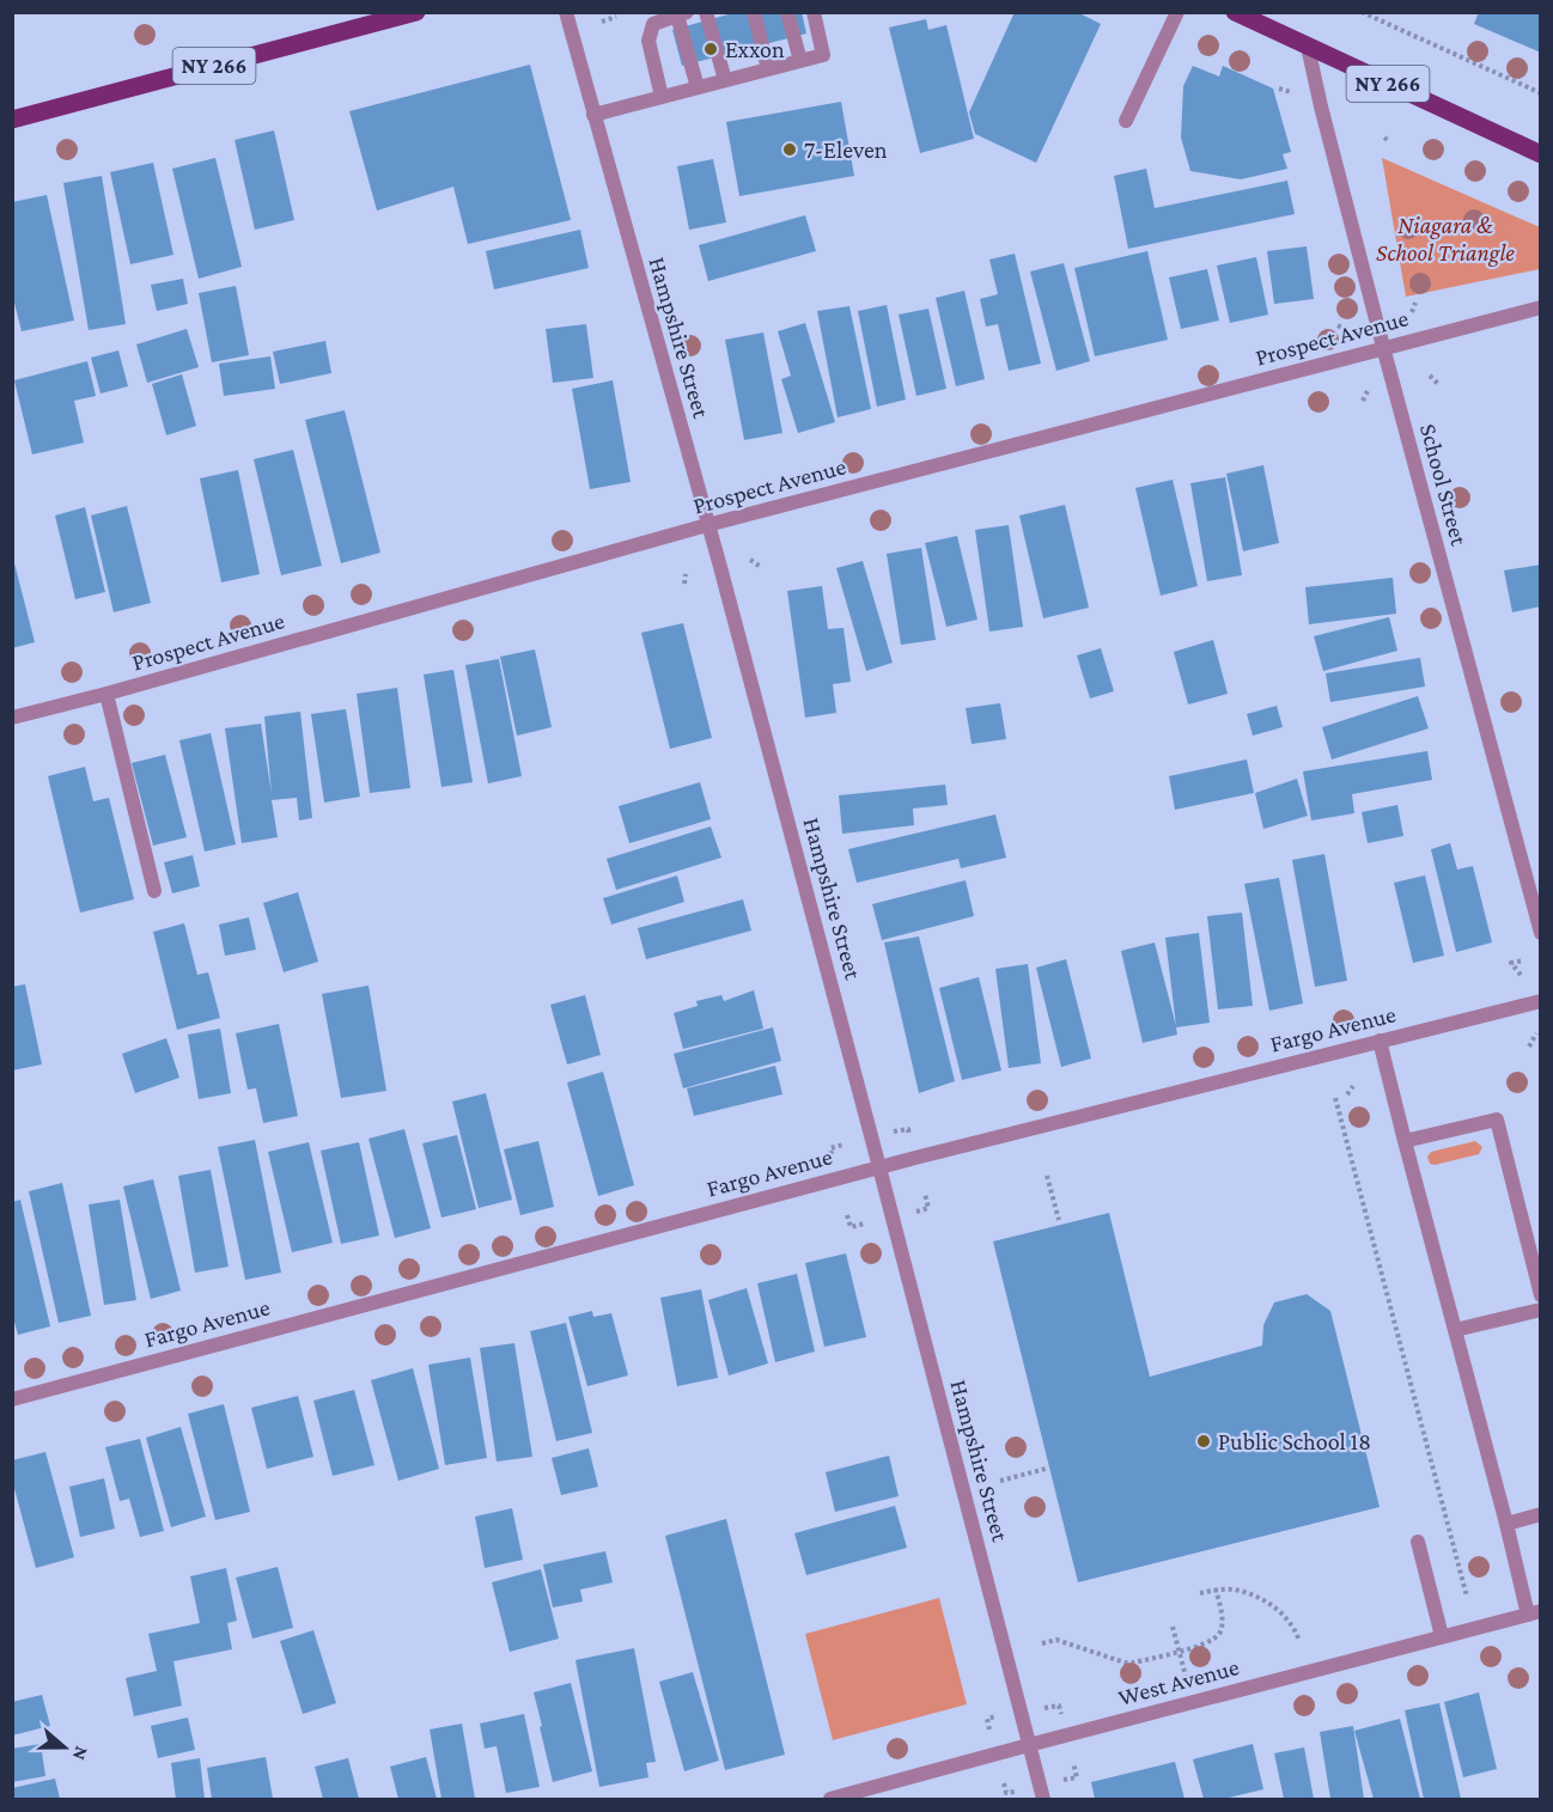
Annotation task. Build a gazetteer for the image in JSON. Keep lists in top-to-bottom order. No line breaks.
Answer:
{"streets":{"main road":["NY 266"],"street":["Hampshire Street","Prospect Avenue","School Street","Fargo Avenue","West Avenue"]},"crossings":[["NY 266","School Street"],["Hampshire Street","Prospect Avenue"],["Hampshire Street","Fargo Avenue"],["Hampshire Street","West Avenue"],["Prospect Avenue","School Street"]],"parks":["Niagara & School Triangle"],"places":["Exxon","7-Eleven","Public School 18"],"north":"right"}
